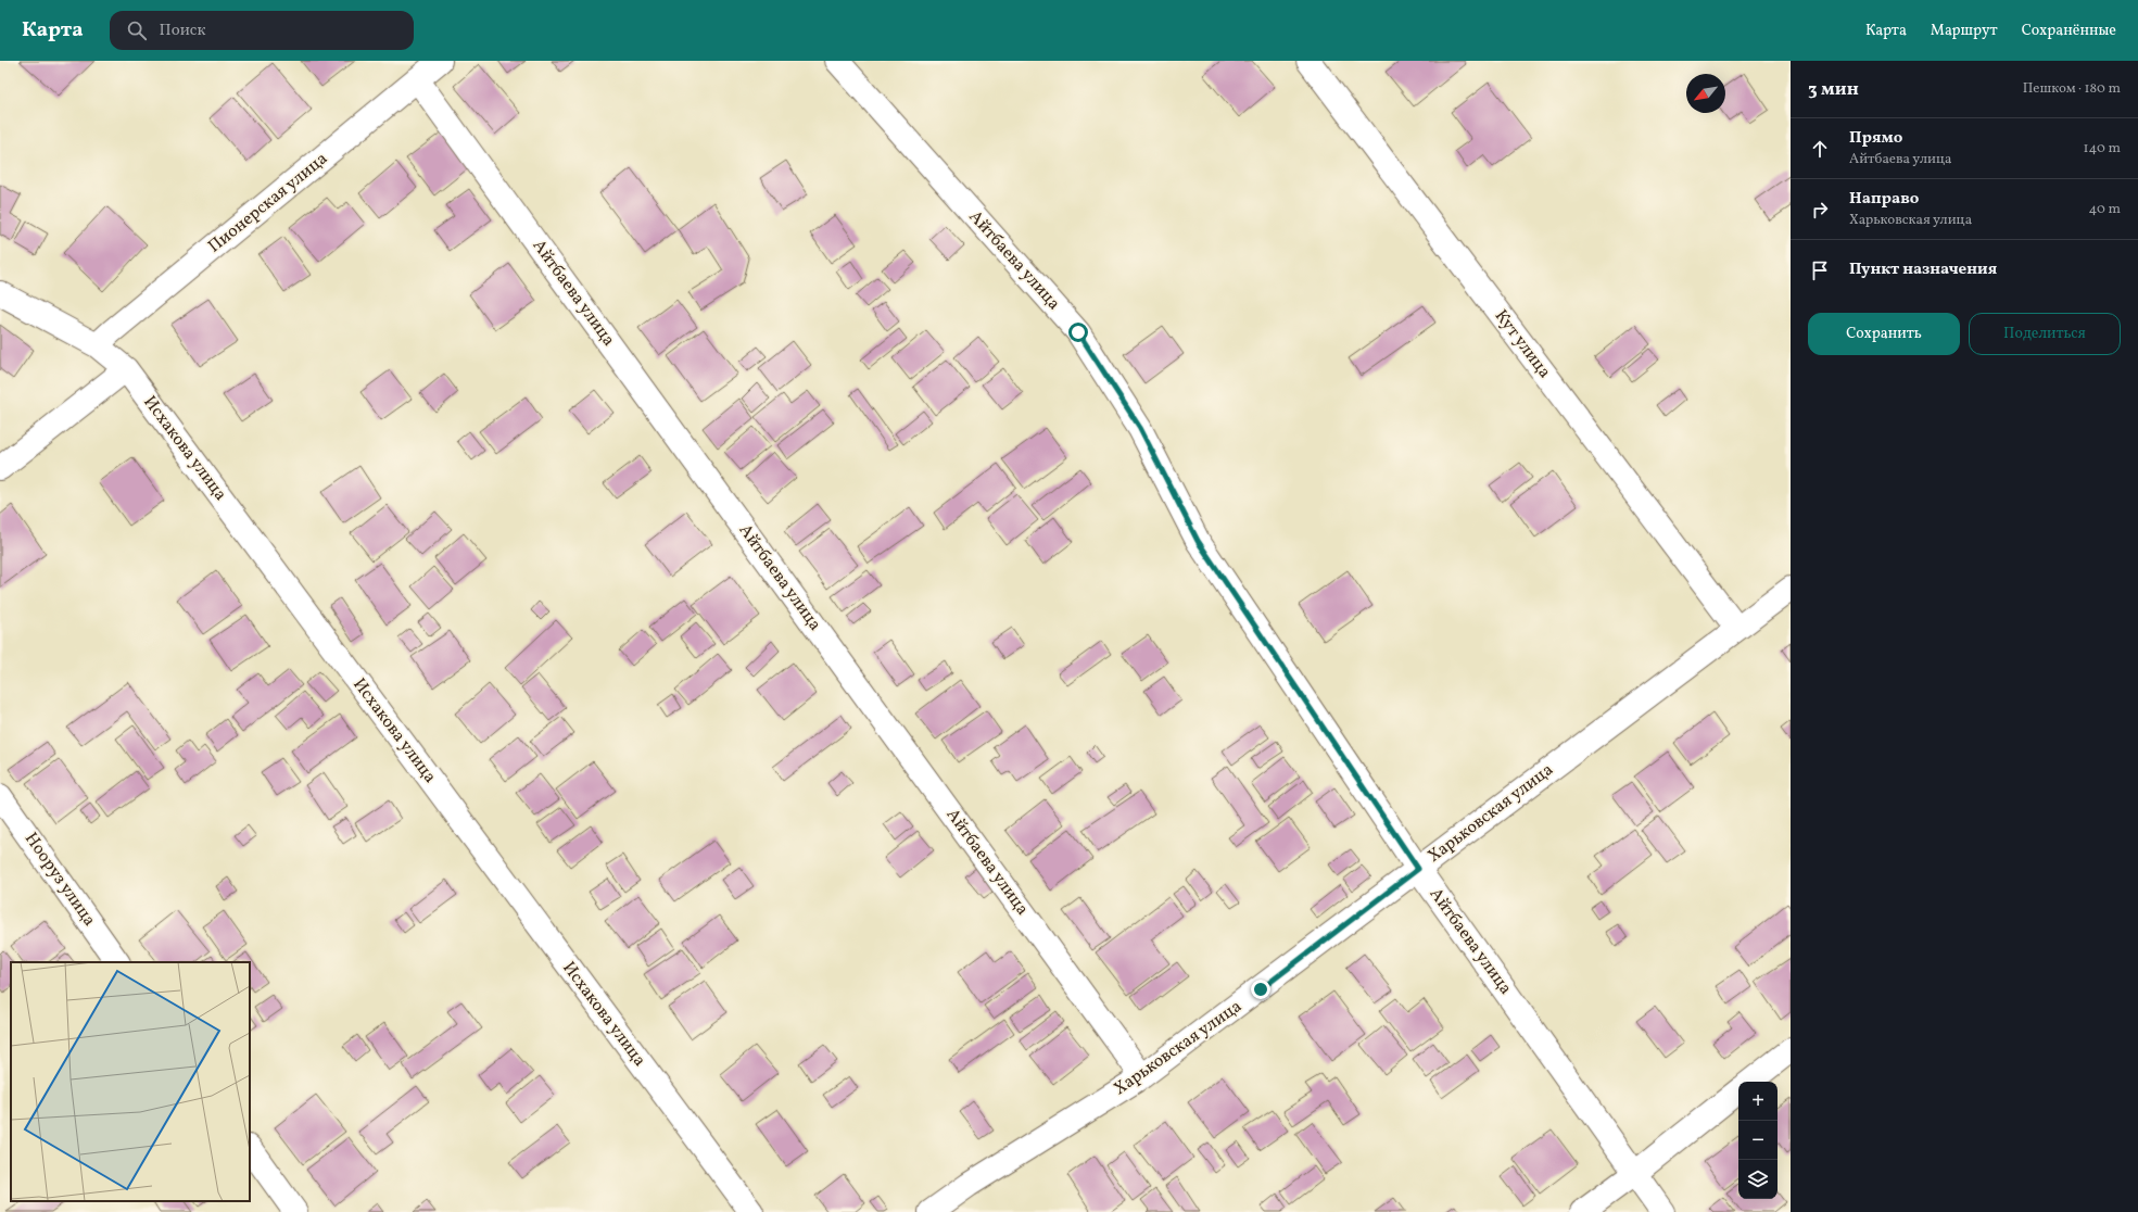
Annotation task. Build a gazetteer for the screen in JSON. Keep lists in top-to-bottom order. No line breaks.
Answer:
{"streets":{"street":["Пионерская улица","Айтбаева улица","Кут улица","Исхакова улица","Харьковская улица","Нооруз улица"]},"crossings":[["Пионерская улица","Айтбаева улица"],["Пионерская улица","Исхакова улица"],["Айтбаева улица","Харьковская улица"],["Кут улица","Харьковская улица"]],"north":"bottom left","page":{"header":"Карта","search":"Поиск","nav":["Карта","Маршрут","Сохранённые"],"heading":["3 мин","Пешком · 180 m"],"list":[["Прямо","Айтбаева улица","140 m"],["Направо","Харьковская улица","40 m"],"Пункт назначения"],"buttons":["Сохранить","Поделиться"],"map_buttons":["+","−"]}}
